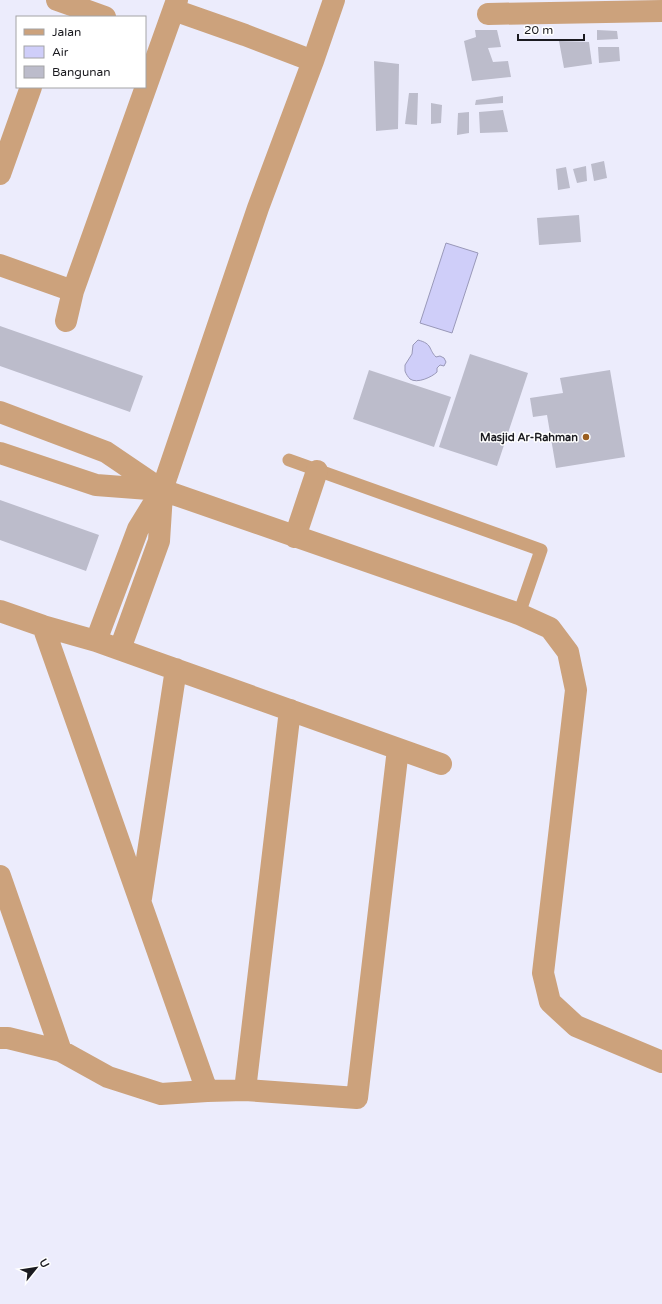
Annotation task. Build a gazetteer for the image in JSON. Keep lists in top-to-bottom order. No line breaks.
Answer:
{"places":["Masjid Ar-Rahman"],"legend":["Jalan","Air","Bangunan"],"scale_bar":"20 m","north":"top right"}
